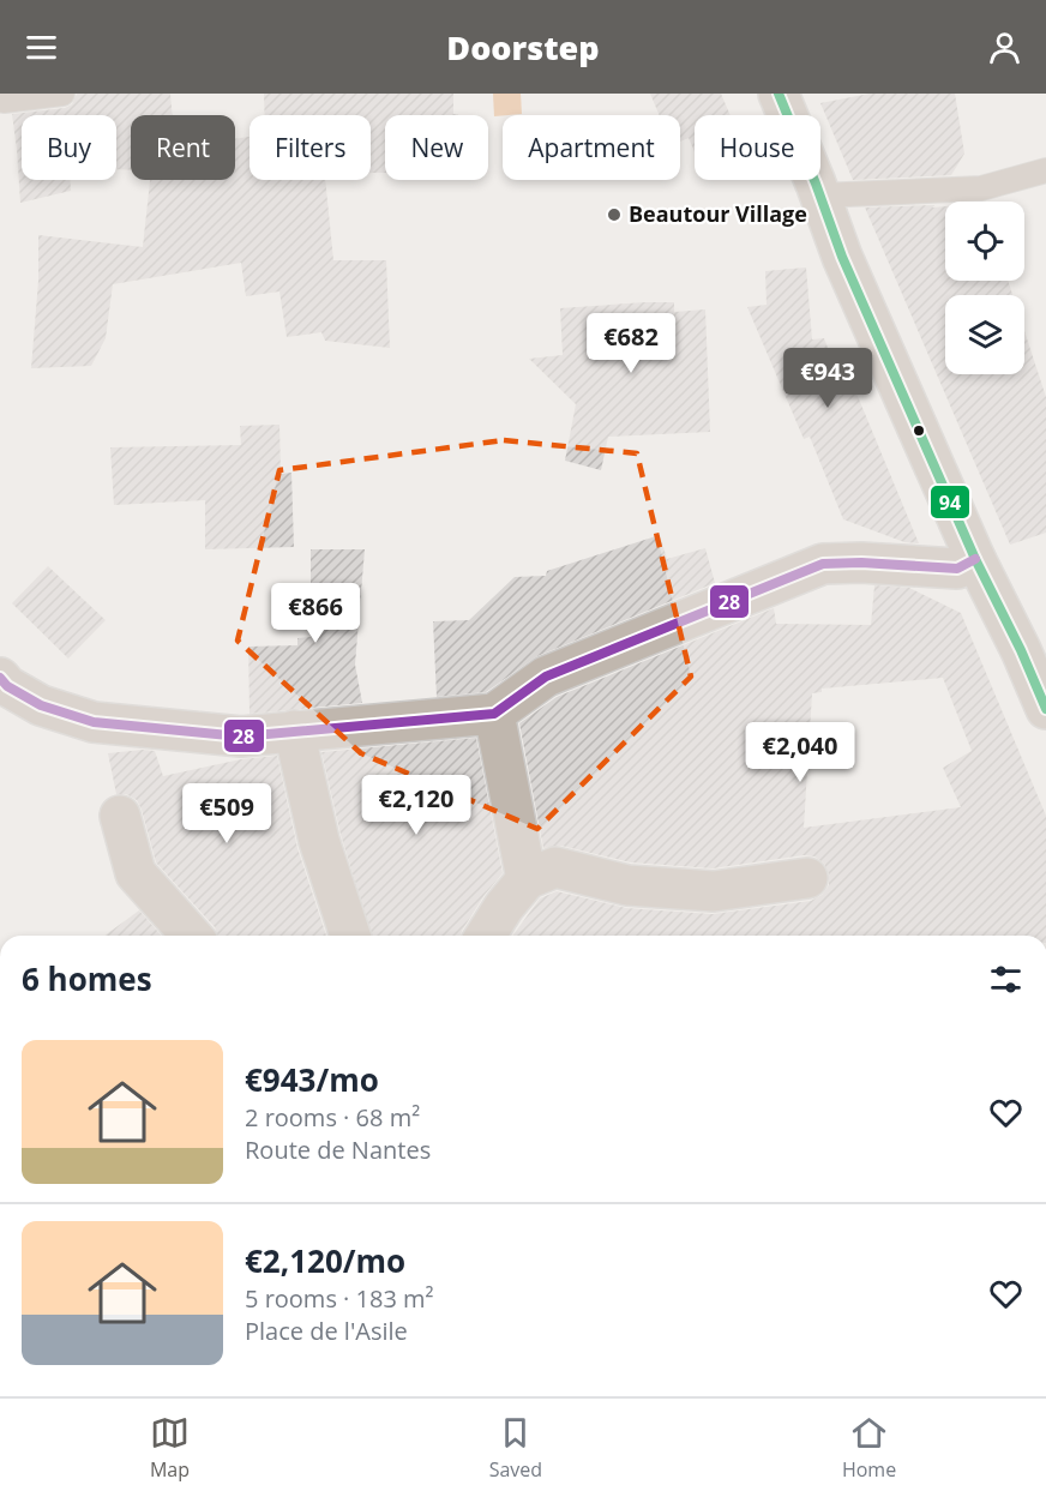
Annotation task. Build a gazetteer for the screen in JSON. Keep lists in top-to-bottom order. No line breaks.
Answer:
{"places":["Beautour Village"],"lines":["transit line 94","transit line 28"],"page":{"header":"Doorstep","chip":["Buy","Rent","Filters","New","Apartment","House"],"price":["€682","€943","€866","€2,040","€2,120","€509"],"heading":"6 homes","list":[{"name":"€943/mo","note":"2 rooms · 68 m² · Route de Nantes"},{"name":"€2,120/mo","note":"5 rooms · 183 m² · Place de l'Asile"}],"tabs":["Map","Saved","Home"]}}
